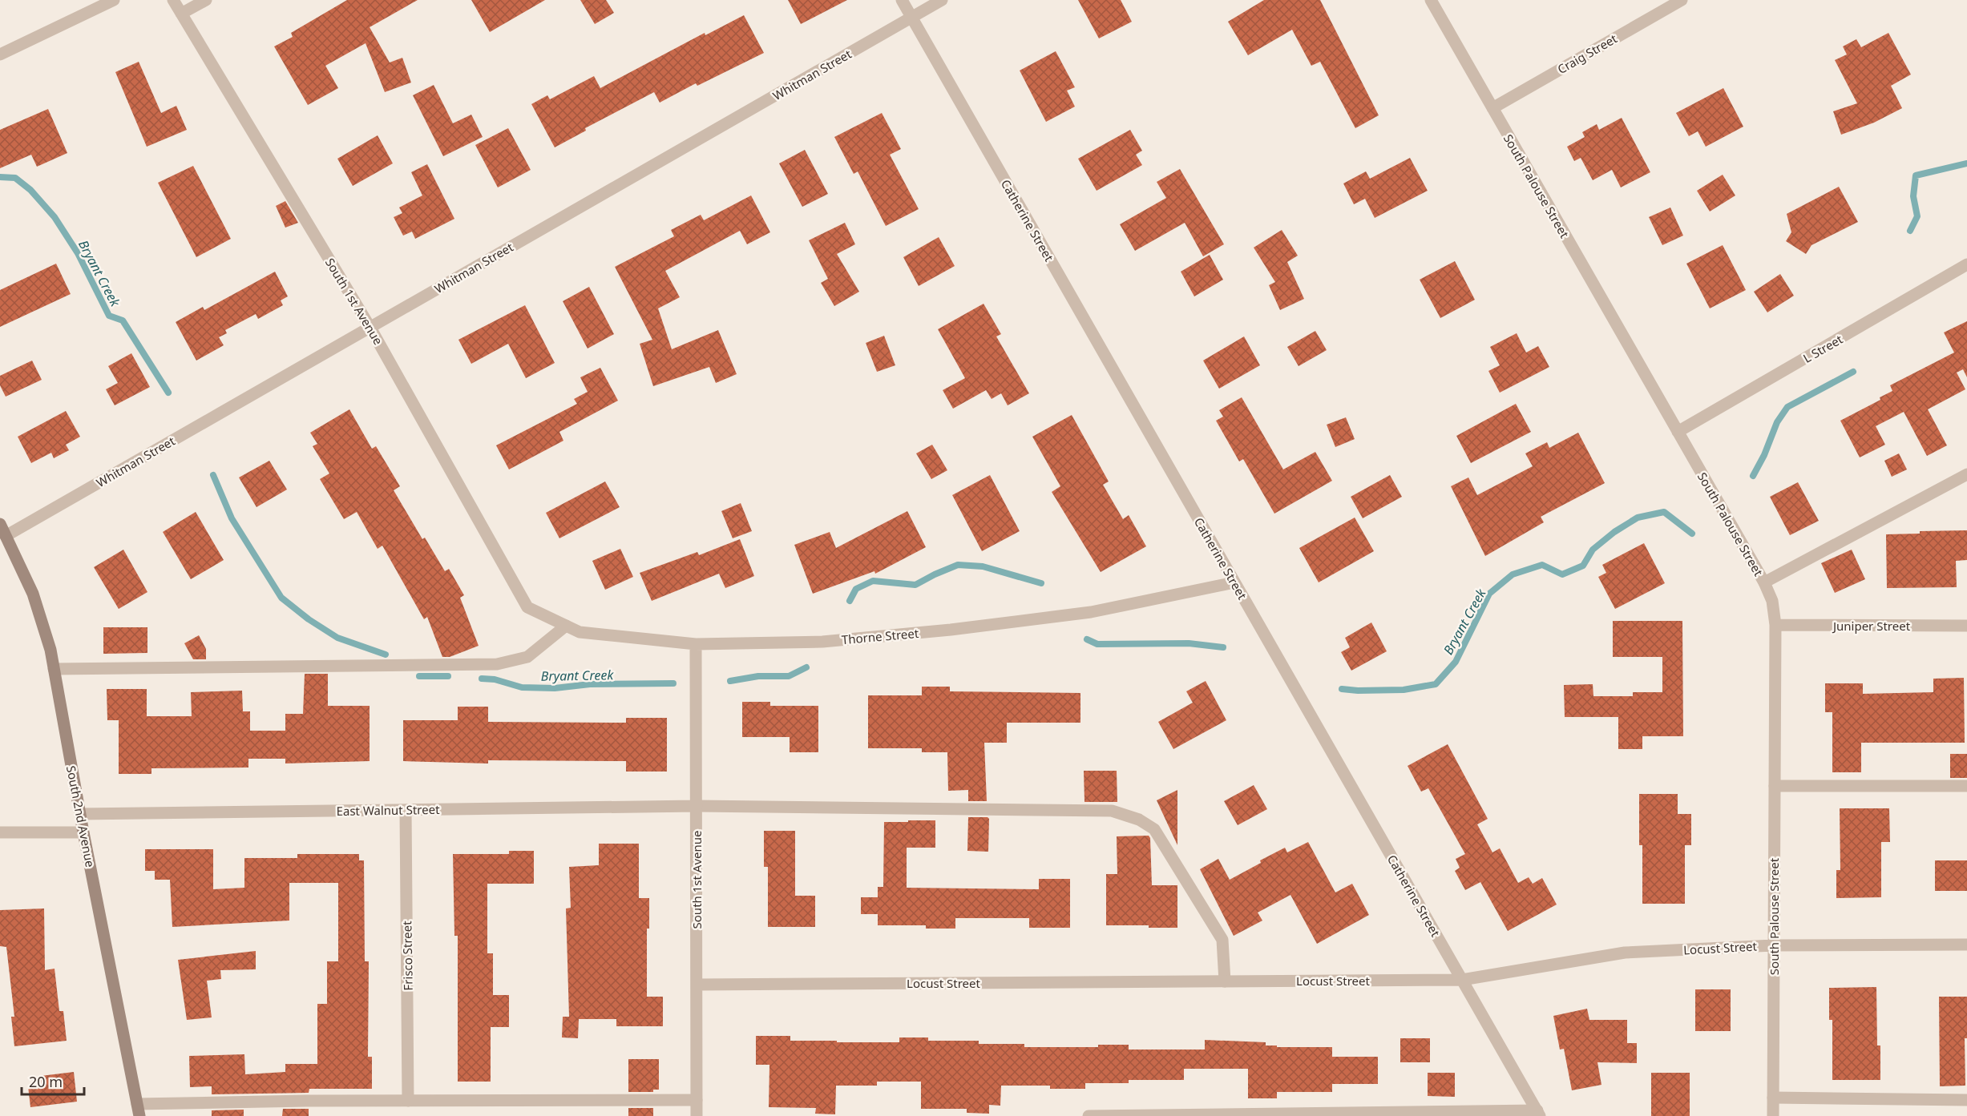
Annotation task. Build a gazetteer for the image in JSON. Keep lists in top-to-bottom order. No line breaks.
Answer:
{"streets":{"main road":["South 2nd Avenue"],"street":["Craig Street","Whitman Street","South Palouse Street","Catherine Street","South 1st Avenue","L Street","Juniper Street","Thorne Street","East Walnut Street","Locust Street","Frisco Street"]},"crossings":[["Craig Street","South Palouse Street"],["Whitman Street","Catherine Street"],["Whitman Street","South 1st Avenue"],["Whitman Street","South 2nd Avenue"],["South Palouse Street","L Street"],["South Palouse Street","Juniper Street"],["South Palouse Street","Locust Street"],["Catherine Street","Thorne Street"],["Catherine Street","Locust Street"],["South 1st Avenue","Thorne Street"],["South 1st Avenue","East Walnut Street"],["South 1st Avenue","Locust Street"],["East Walnut Street","South 2nd Avenue"],["East Walnut Street","Locust Street"],["East Walnut Street","Frisco Street"]],"water":["Bryant Creek"],"scale_bar":"20 m"}
